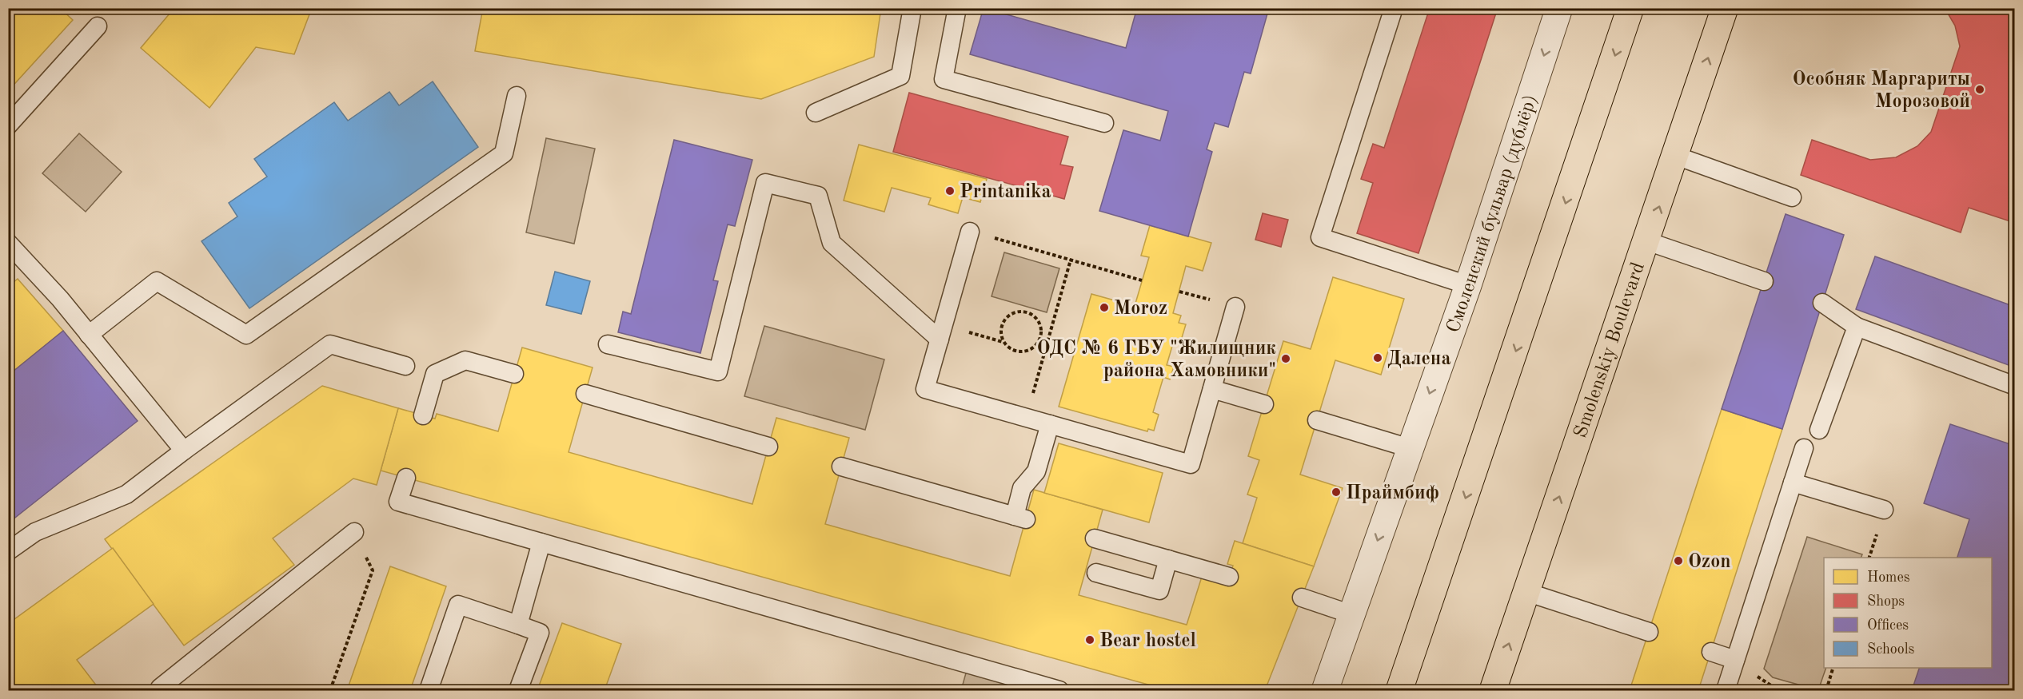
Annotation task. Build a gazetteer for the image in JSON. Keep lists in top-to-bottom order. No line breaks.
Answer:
{"streets":{"main road":["Smolenskiy Boulevard"],"street":["Смоленский бульвар (дублёр)"]},"one_way":["Смоленский бульвар (дублёр)"],"places":["Особняк Маргариты Морозовой","Printanika","Moroz","Далена","ОДС № 6 ГБУ \"Жилищник района Хамовники\"","Праймбиф","Ozon","Bear hostel"],"legend":["Homes","Shops","Offices","Schools"]}
